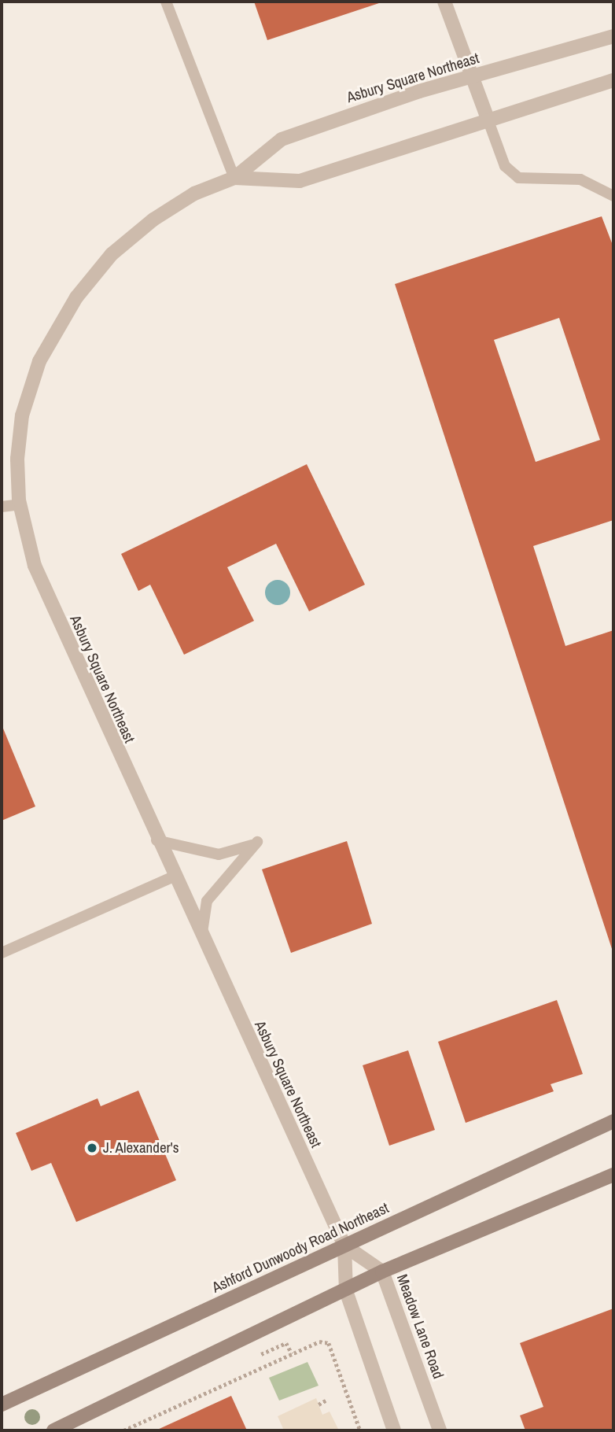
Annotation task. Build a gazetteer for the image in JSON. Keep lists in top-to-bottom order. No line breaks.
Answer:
{"streets":{"main road":["Ashford Dunwoody Road Northeast"],"street":["Asbury Square Northeast","Meadow Lane Road"]},"crossings":[["Asbury Square Northeast","Ashford Dunwoody Road Northeast"],["Asbury Square Northeast","Meadow Lane Road"],["Ashford Dunwoody Road Northeast","Meadow Lane Road"]],"places":["J. Alexander's"]}
